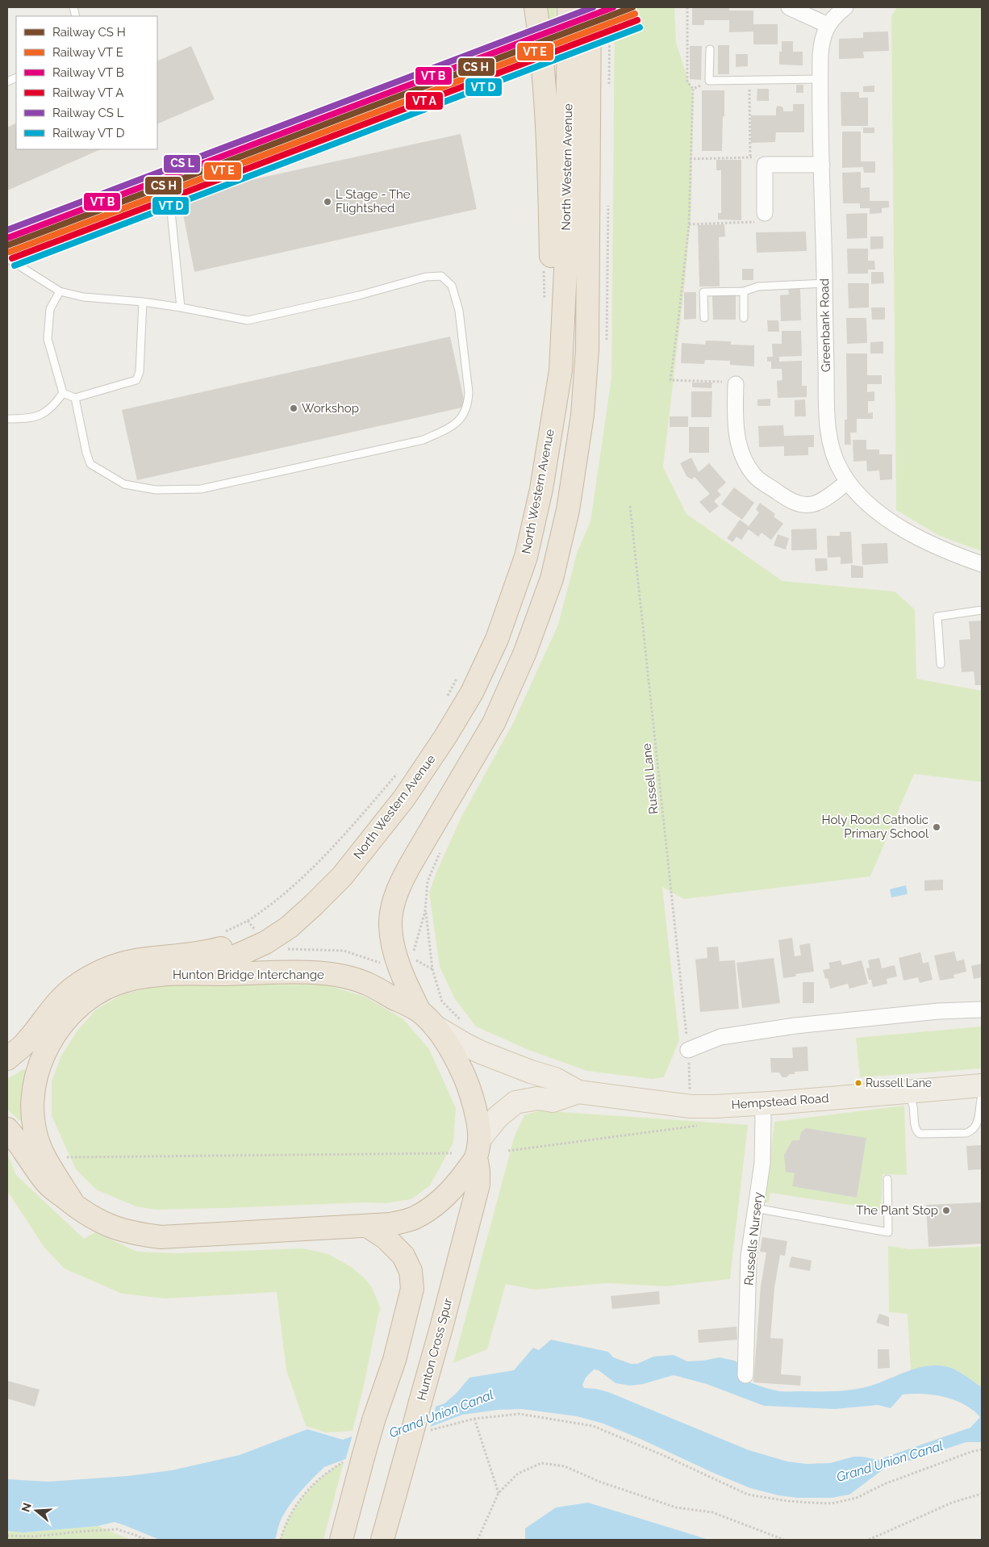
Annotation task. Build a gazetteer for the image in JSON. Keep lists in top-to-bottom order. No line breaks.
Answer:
{"streets":{"highway":["North Western Avenue","Hunton Bridge Interchange","Hunton Cross Spur"],"main road":["Hempstead Road"],"street":["Greenbank Road","Russells Nursery"],"path":["Russell Lane"]},"crossings":[["North Western Avenue","Hunton Bridge Interchange"],["Hunton Bridge Interchange","Hempstead Road"],["Hunton Bridge Interchange","Hunton Cross Spur"],["Hempstead Road","Russells Nursery"],["Hempstead Road","Hunton Cross Spur"]],"water":["Grand Union Canal"],"places":["L Stage - The Flightshed","Workshop","Holy Rood Catholic Primary School","Russell Lane","The Plant Stop"],"legend":["Railway CS H","Railway VT E","Railway VT B","Railway VT A","Railway CS L","Railway VT D"],"north":"left"}
